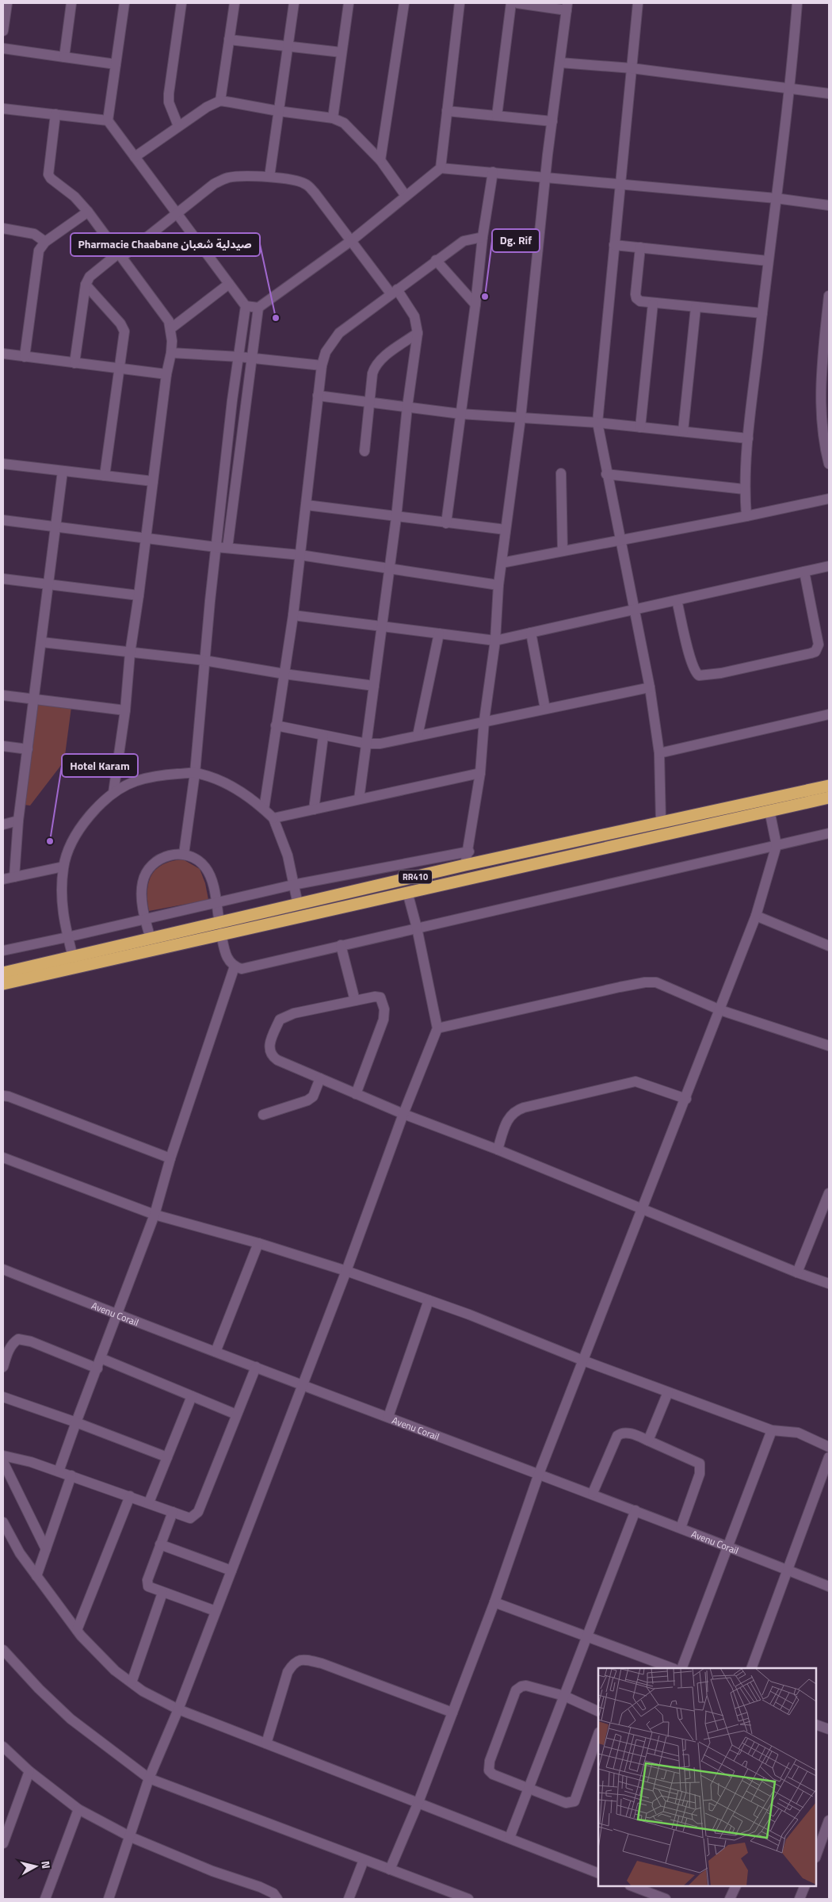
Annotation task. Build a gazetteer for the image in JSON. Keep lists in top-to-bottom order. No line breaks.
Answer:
{"streets":{"highway":["RR410"],"street":["Avenu Corail"]},"places":["Dg. Rif","Pharmacie Chaabane صيدلية شعبان","Hotel Karam"],"north":"right"}
